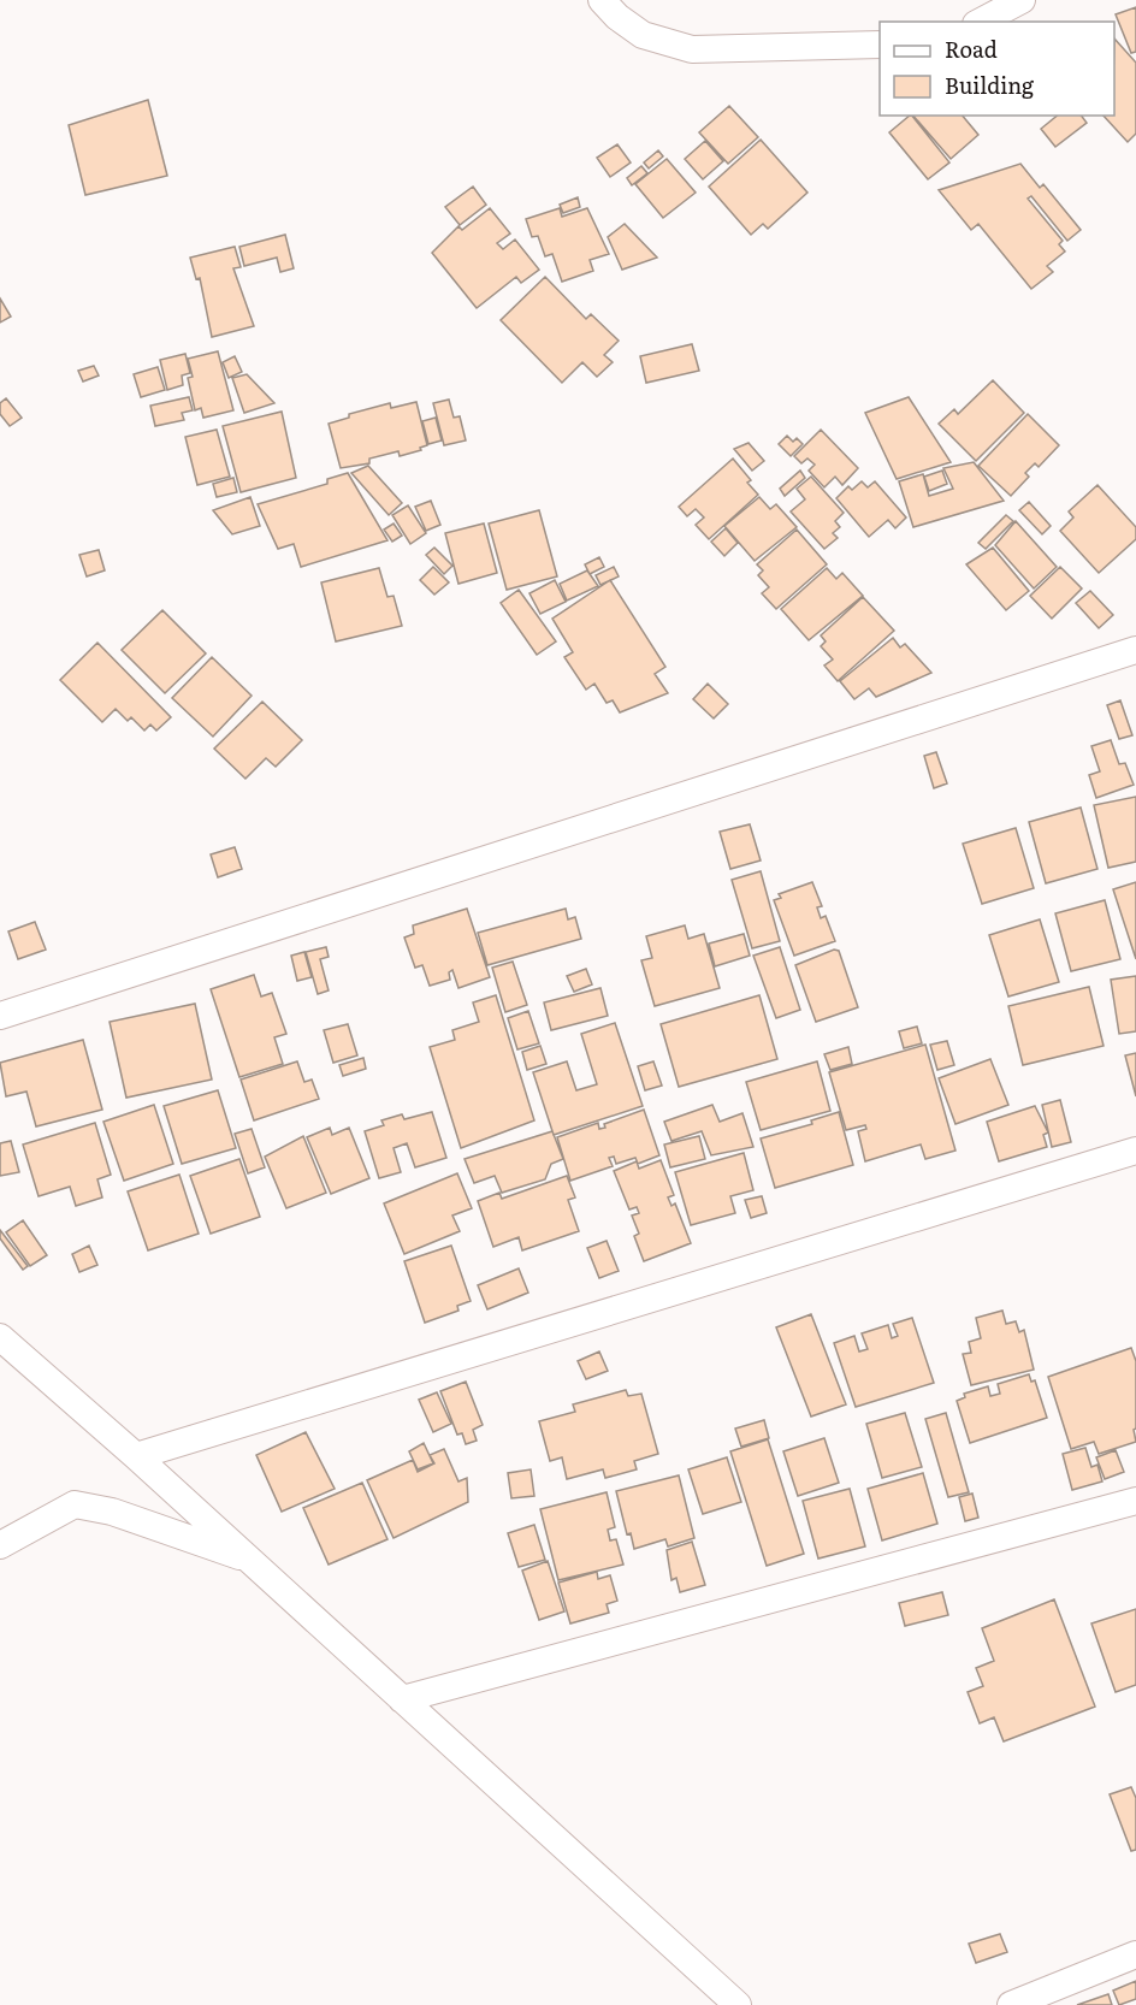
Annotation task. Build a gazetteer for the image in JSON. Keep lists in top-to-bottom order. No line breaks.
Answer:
{"legend":["Road","Building"]}
